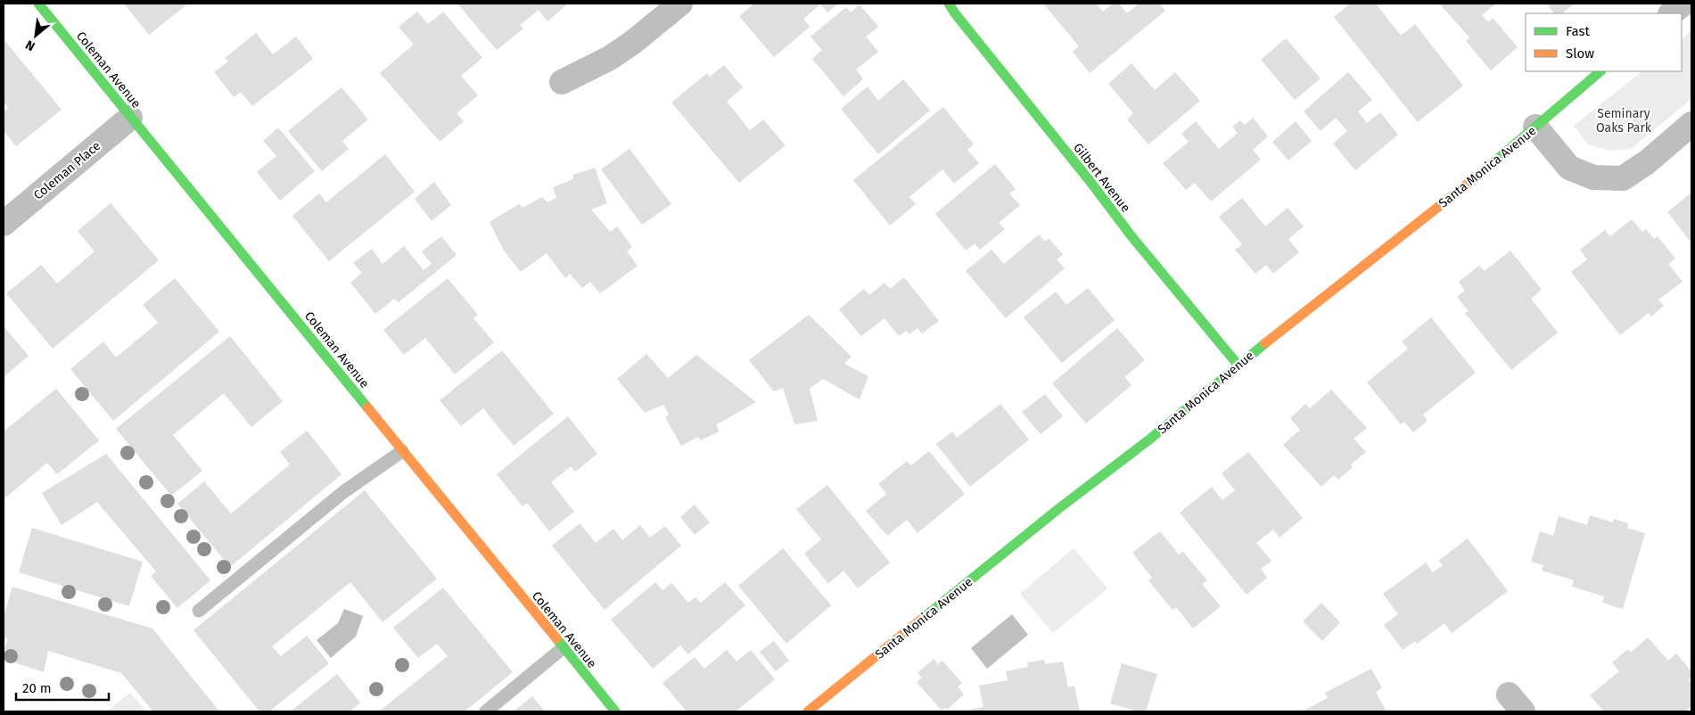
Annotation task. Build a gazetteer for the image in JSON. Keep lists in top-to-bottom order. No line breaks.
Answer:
{"streets":{"street":["Coleman Avenue","Santa Monica Avenue","Coleman Place","Gilbert Avenue"]},"crossings":[["Coleman Avenue","Coleman Place"],["Santa Monica Avenue","Gilbert Avenue"]],"parks":["Seminary Oaks Park"],"legend":["Fast","Slow"],"scale_bar":"20 m","north":"bottom left"}
